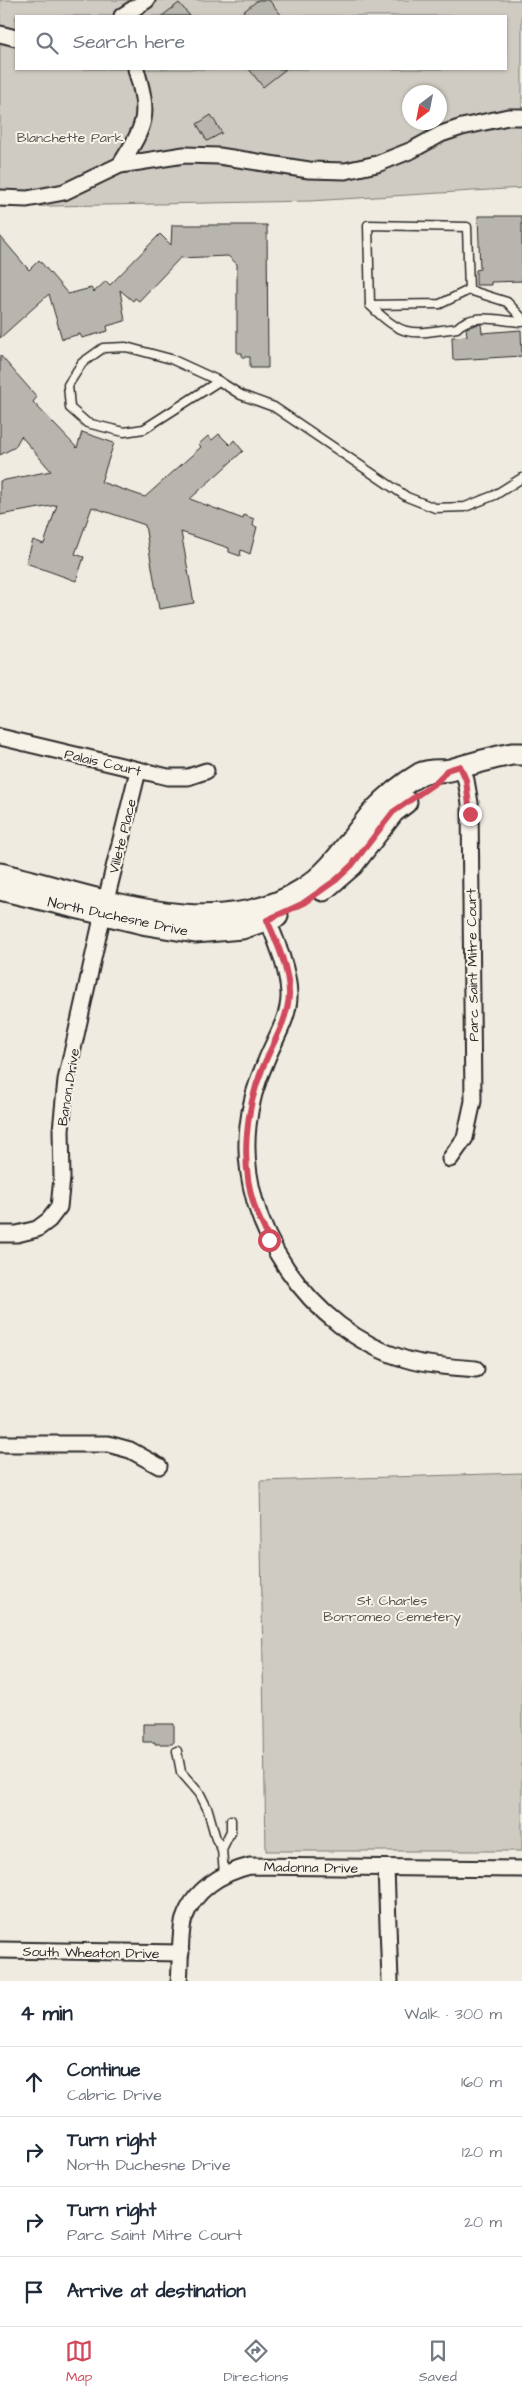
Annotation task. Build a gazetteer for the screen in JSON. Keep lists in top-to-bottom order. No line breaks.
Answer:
{"streets":{"street":["Palais Court","Villete Place","North Duchesne Drive","Parc Saint Mitre Court","Banon Drive","Madonna Drive","South Wheaton Drive"]},"crossings":[["Palais Court","Villete Place"],["Villete Place","North Duchesne Drive"],["Villete Place","Banon Drive"],["North Duchesne Drive","Parc Saint Mitre Court"],["North Duchesne Drive","Banon Drive"],["Madonna Drive","South Wheaton Drive"]],"parks":["Blanchette Park","St. Charles Borromeo Cemetery"],"north":"bottom left","page":{"search":"Search here","heading":["4 min","Walk · 300 m"],"list":[["Continue","Cabric Drive","160 m"],["Turn right","North Duchesne Drive","120 m"],["Turn right","Parc Saint Mitre Court","20 m"],"Arrive at destination"],"nav":["Map","Directions","Saved"]}}
